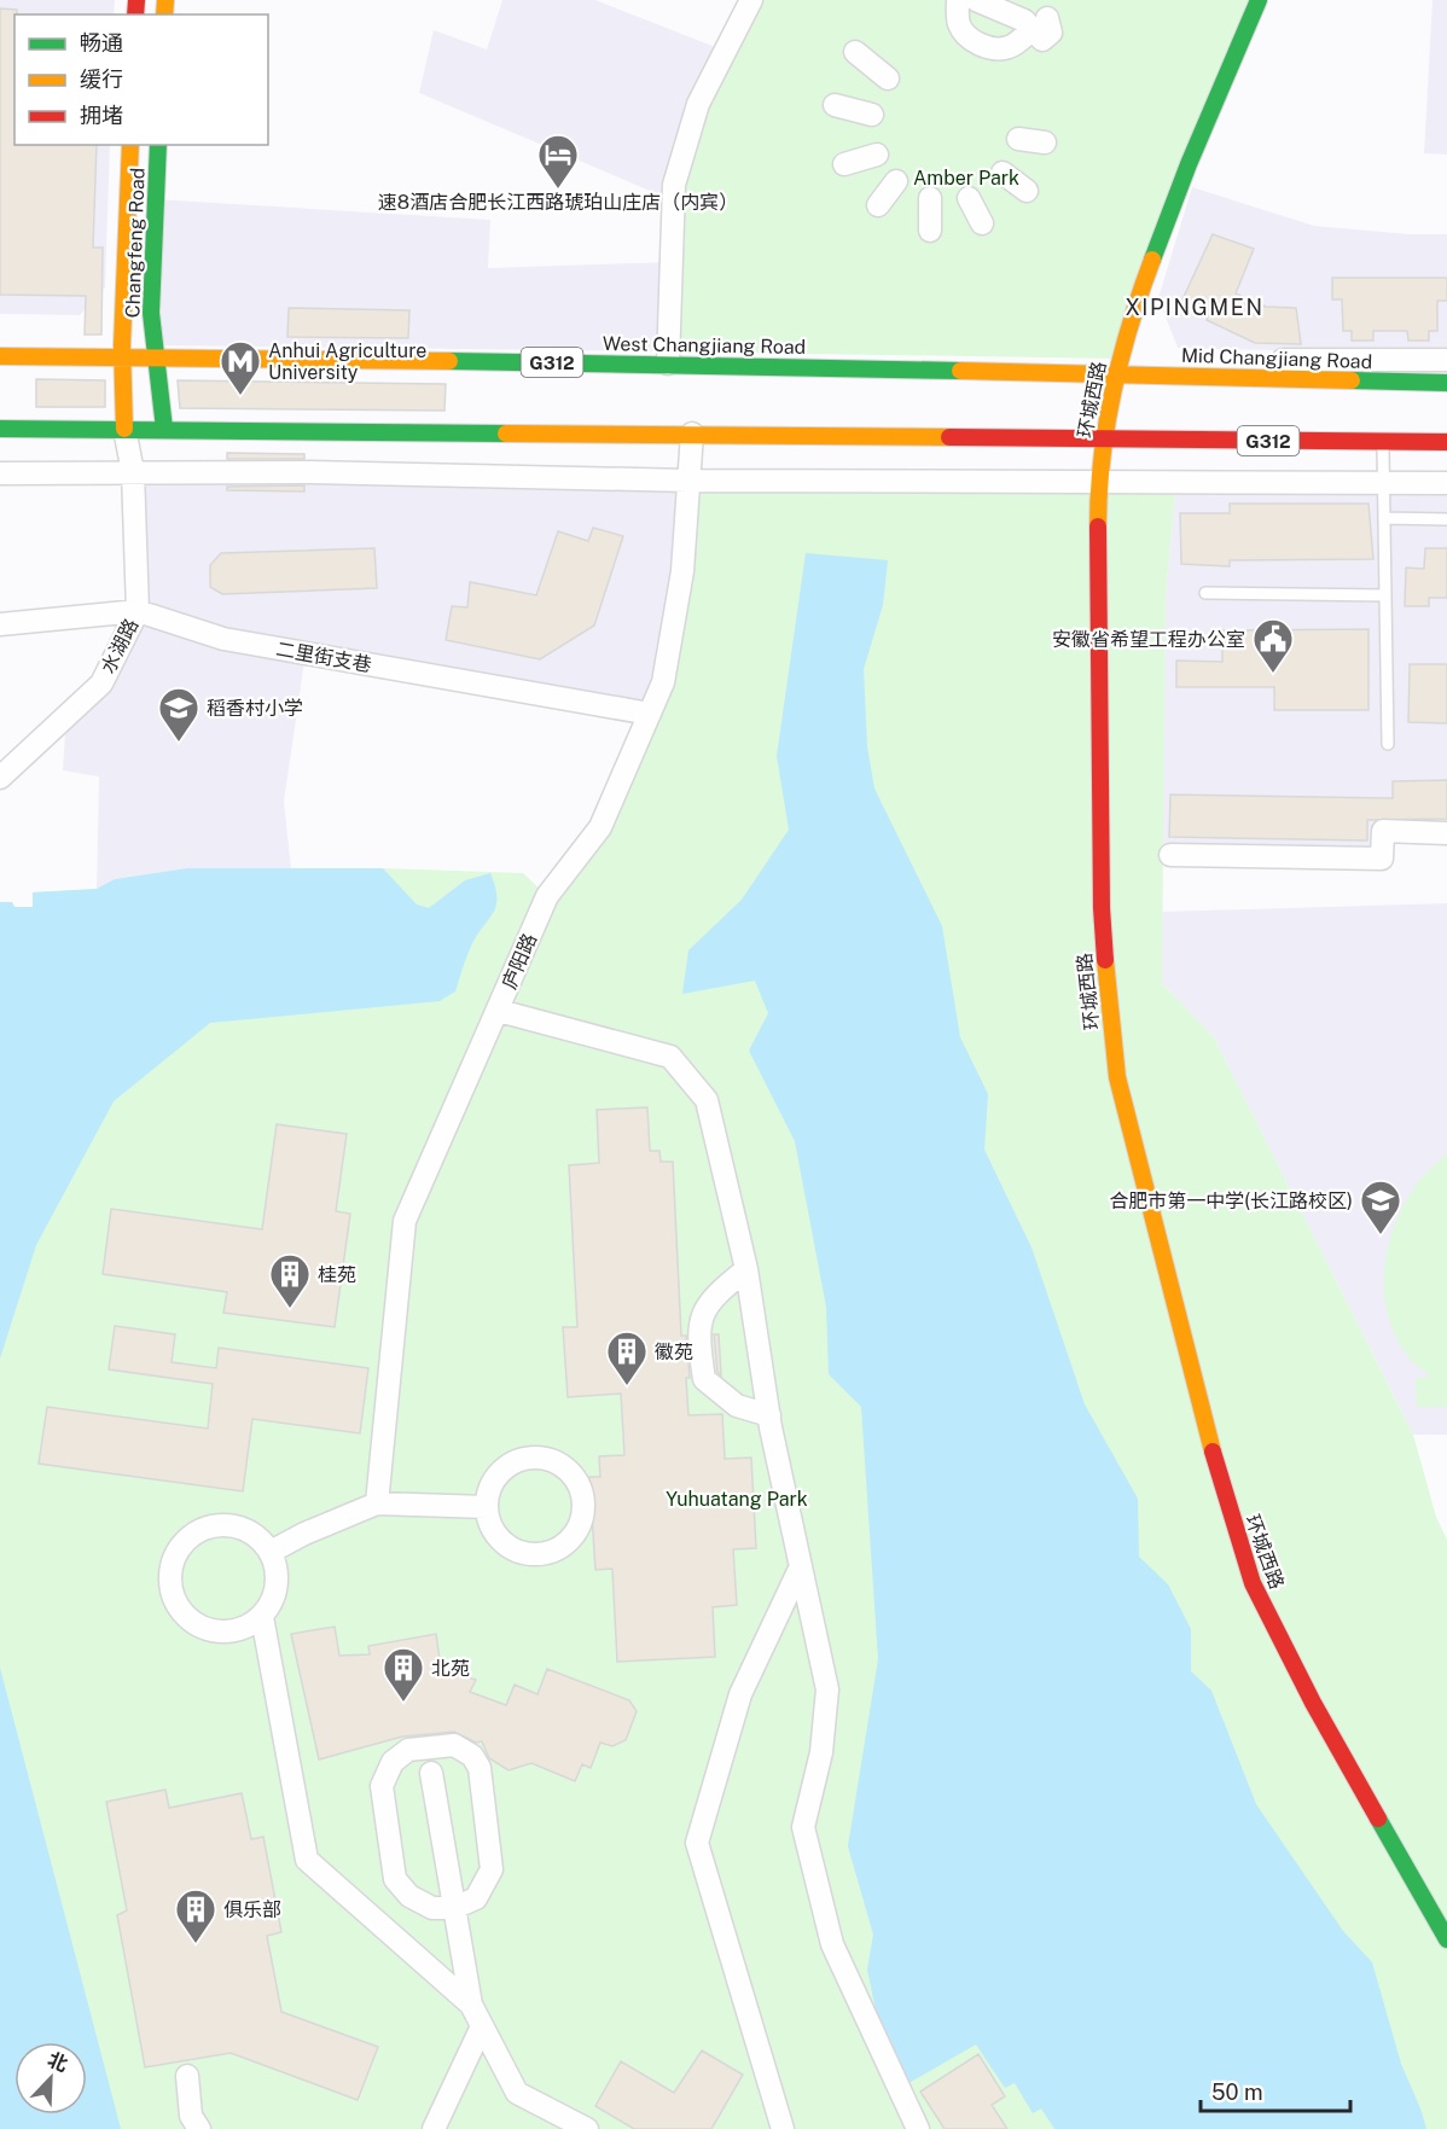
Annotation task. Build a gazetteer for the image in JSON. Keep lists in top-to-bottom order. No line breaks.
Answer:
{"streets":{"main road":["Changfeng Road","Mid Changjiang Road","G312","环城西路"],"street":["水湖路","二里街支巷","庐阳路"]},"crossings":[["Changfeng Road","G312"],["Changfeng Road","水湖路"],["Mid Changjiang Road","环城西路"],["G312","环城西路"],["G312","水湖路"],["G312","庐阳路"],["水湖路","二里街支巷"],["二里街支巷","庐阳路"]],"districts":["XIPINGMEN"],"parks":["Amber Park","Yuhuatang Park"],"places":{"hotel":["速8酒店合肥长江西路琥珀山庄店（内宾）"],"metro station":["Anhui Agriculture University"],"public building":["安徽省希望工程办公室"],"school or university":["稻香村小学","合肥市第一中学(长江路校区)"],"building":["桂苑","徽苑","北苑","俱乐部"]},"legend":["畅通","缓行","拥堵"],"scale_bar":"50 m","north":"top right"}
